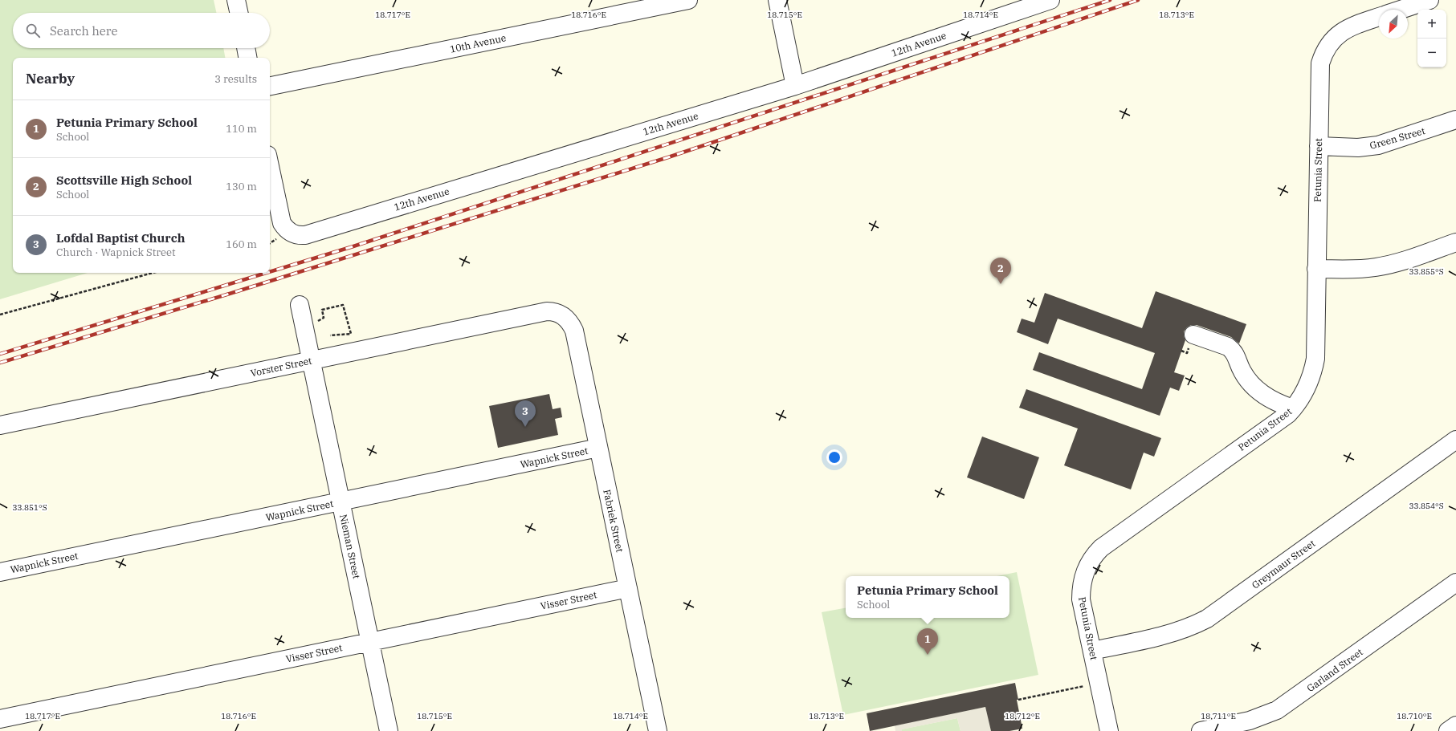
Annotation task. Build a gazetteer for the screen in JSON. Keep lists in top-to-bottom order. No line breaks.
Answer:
{"streets":{"street":["10th Avenue","12th Avenue","Green Street","Petunia Street","Vorster Street","Wapnick Street","Fabriek Street","Nieman Street","Greymaur Street","Visser Street","Garland Street"]},"crossings":[["Green Street","Petunia Street"],["Petunia Street","Greymaur Street"],["Vorster Street","Fabriek Street"],["Vorster Street","Nieman Street"],["Wapnick Street","Fabriek Street"],["Wapnick Street","Nieman Street"],["Fabriek Street","Visser Street"],["Nieman Street","Visser Street"]],"north":"bottom left","page":{"map_buttons":["+","−"],"search":"Search here","heading":["Nearby","3 results"],"list":[{"mark":"1","name":"Petunia Primary School","note":"School","value":"110 m"},{"mark":"2","name":"Scottsville High School","note":"School","value":"130 m"},{"mark":"3","name":"Lofdal Baptist Church","note":"Church · Wapnick Street","value":"160 m"}],"pins":["2","3","1"],"popup":["Petunia Primary School","School"]},"coordinates":["18.717°E","18.716°E","18.715°E","18.714°E","18.713°E","33.855°S","33.854°S","33.851°S","18.712°E","18.711°E","18.710°E"]}
